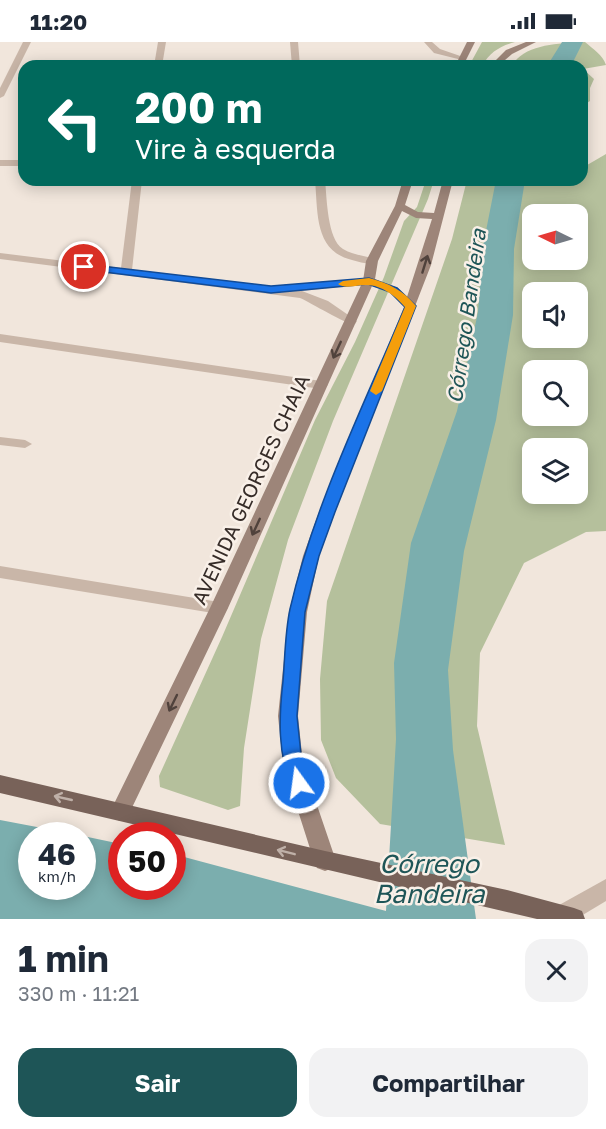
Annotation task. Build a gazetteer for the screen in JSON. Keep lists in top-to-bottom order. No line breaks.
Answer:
{"streets":{"main road":["AVENIDA GEORGES CHAIA"]},"water":["Córrego Bandeira"],"north":"left","page":{"status":"11:20","turn":["200 m","Vire à esquerda"],"speed":"46 km/h","limit":"50","heading":["1 min","330 m · 11:21"],"buttons":["Sair","Compartilhar"]}}
